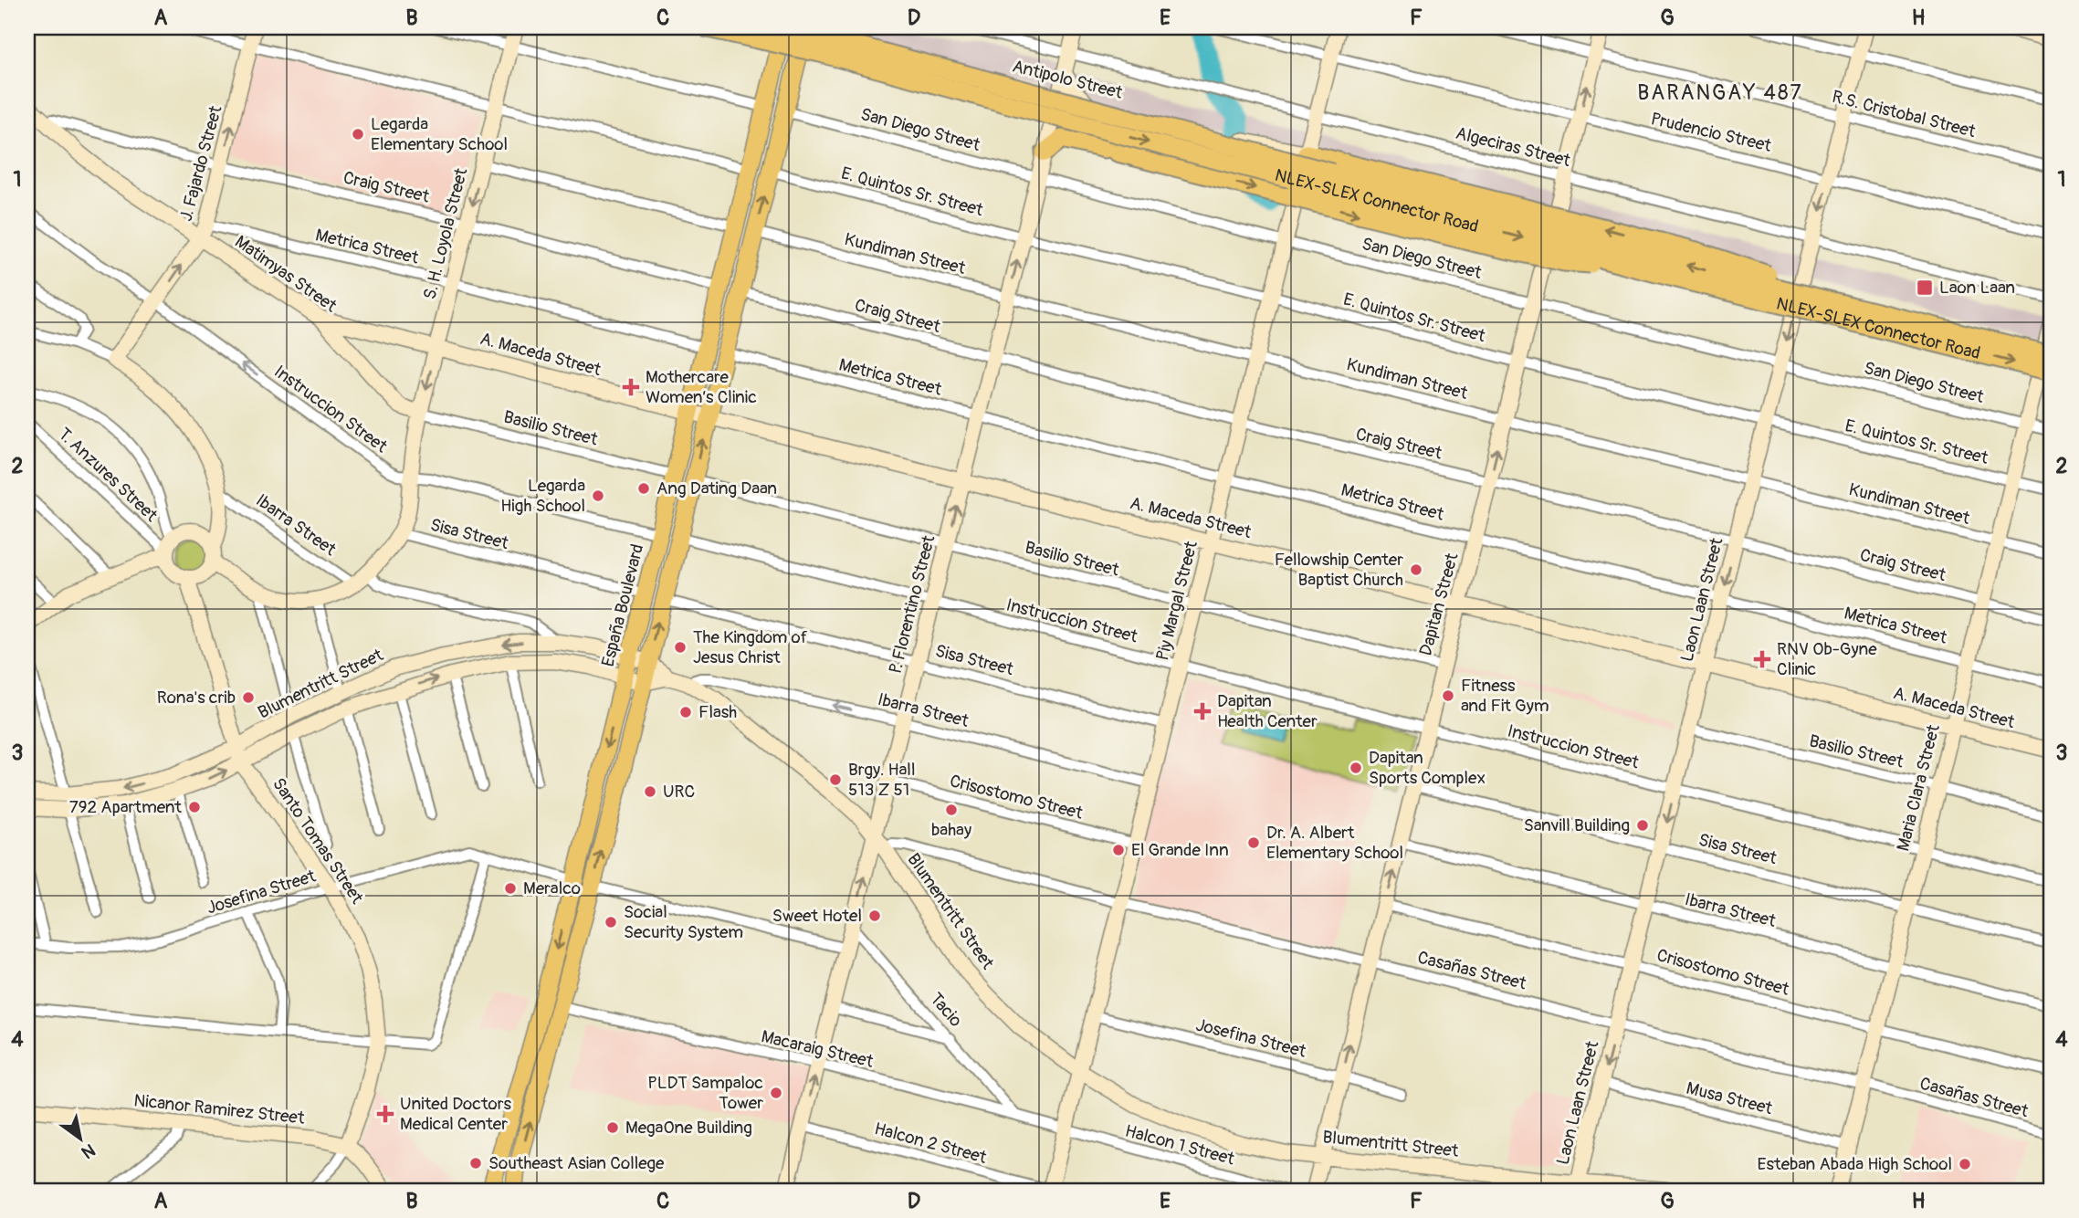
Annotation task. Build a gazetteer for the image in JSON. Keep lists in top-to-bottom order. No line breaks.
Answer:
{"streets":{"highway":["NLEX-SLEX Connector Road"],"main road":["España Boulevard"],"street":["Antipolo Street","R.S. Cristobal Street","San Diego Street","Prudencio Street","Algeciras Street","J. Fajardo Street","Craig Street","E. Quintos Sr. Street","S. H. Loyola Street","Metrica Street","Kundiman Street","Matimyas Street","A. Maceda Street","Instruccion Street","Basilio Street","T. Anzures Street","Ibarra Street","Sisa Street","Laon Laan Street","Piy Margal Street","P. Florentino Street","Dapitan Street","Blumentritt Street","Maria Clara Street","Crisostomo Street","Santo Tomas Street","Josefina Street","Casañas Street","Tacio","Macaraig Street","Musa Street","Nicanor Ramirez Street","Halcon 2 Street","Halcon 1 Street"]},"crossings":[["Antipolo Street","Piy Margal Street"],["Antipolo Street","P. Florentino Street"],["R.S. Cristobal Street","Laon Laan Street"],["R.S. Cristobal Street","Dapitan Street"],["San Diego Street","Laon Laan Street"],["San Diego Street","Piy Margal Street"],["San Diego Street","P. Florentino Street"],["San Diego Street","Dapitan Street"],["San Diego Street","Maria Clara Street"],["Prudencio Street","Laon Laan Street"],["Prudencio Street","Piy Margal Street"],["Prudencio Street","Dapitan Street"],["Algeciras Street","Laon Laan Street"],["Algeciras Street","Piy Margal Street"],["Algeciras Street","P. Florentino Street"],["Algeciras Street","Dapitan Street"],["J. Fajardo Street","Craig Street"],["J. Fajardo Street","Metrica Street"],["J. Fajardo Street","Matimyas Street"],["J. Fajardo Street","Instruccion Street"],["Craig Street","S. H. Loyola Street"],["Craig Street","Matimyas Street"],["Craig Street","Laon Laan Street"],["Craig Street","Piy Margal Street"],["Craig Street","P. Florentino Street"],["Craig Street","Dapitan Street"],["Craig Street","España Boulevard"],["Craig Street","Maria Clara Street"],["E. Quintos Sr. Street","Laon Laan Street"],["E. Quintos Sr. Street","Piy Margal Street"],["E. Quintos Sr. Street","P. Florentino Street"],["E. Quintos Sr. Street","Dapitan Street"],["E. Quintos Sr. Street","Maria Clara Street"],["NLEX-SLEX Connector Road","España Boulevard"],["S. H. Loyola Street","Metrica Street"],["S. H. Loyola Street","Matimyas Street"],["S. H. Loyola Street","A. Maceda Street"],["S. H. Loyola Street","Basilio Street"],["Metrica Street","Matimyas Street"],["Metrica Street","Laon Laan Street"],["Metrica Street","Piy Margal Street"],["Metrica Street","P. Florentino Street"],["Metrica Street","Dapitan Street"],["Metrica Street","España Boulevard"],["Metrica Street","Maria Clara Street"],["Kundiman Street","Laon Laan Street"],["Kundiman Street","Piy Margal Street"],["Kundiman Street","P. Florentino Street"],["Kundiman Street","Dapitan Street"],["Kundiman Street","Maria Clara Street"],["Matimyas Street","A. Maceda Street"],["Matimyas Street","Basilio Street"],["A. Maceda Street","Laon Laan Street"],["A. Maceda Street","Piy Margal Street"],["A. Maceda Street","P. Florentino Street"],["A. Maceda Street","Dapitan Street"],["A. Maceda Street","España Boulevard"],["A. Maceda Street","Maria Clara Street"],["Instruccion Street","Laon Laan Street"],["Instruccion Street","Piy Margal Street"],["Instruccion Street","P. Florentino Street"],["Instruccion Street","Dapitan Street"],["Instruccion Street","España Boulevard"],["Instruccion Street","Maria Clara Street"],["Basilio Street","Laon Laan Street"],["Basilio Street","Piy Margal Street"],["Basilio Street","P. Florentino Street"],["Basilio Street","Dapitan Street"],["Basilio Street","España Boulevard"],["Basilio Street","Maria Clara Street"],["T. Anzures Street","Santo Tomas Street"],["Ibarra Street","Laon Laan Street"],["Ibarra Street","Piy Margal Street"],["Ibarra Street","P. Florentino Street"],["Ibarra Street","Dapitan Street"],["Ibarra Street","Blumentritt Street"],["Ibarra Street","Maria Clara Street"],["Sisa Street","Laon Laan Street"],["Sisa Street","Piy Margal Street"],["Sisa Street","P. Florentino Street"],["Sisa Street","Dapitan Street"],["Sisa Street","España Boulevard"],["Sisa Street","Maria Clara Street"],["Laon Laan Street","Blumentritt Street"],["Laon Laan Street","Crisostomo Street"],["Laon Laan Street","Casañas Street"],["Laon Laan Street","Musa Street"],["Piy Margal Street","Blumentritt Street"],["Piy Margal Street","Crisostomo Street"],["Piy Margal Street","Josefina Street"],["Piy Margal Street","Casañas Street"],["Piy Margal Street","Macaraig Street"],["Piy Margal Street","Halcon 2 Street"],["Piy Margal Street","Halcon 1 Street"],["P. Florentino Street","Blumentritt Street"],["P. Florentino Street","Crisostomo Street"],["P. Florentino Street","Casañas Street"],["P. Florentino Street","Tacio"],["P. Florentino Street","Macaraig Street"],["P. Florentino Street","Halcon 2 Street"],["Dapitan Street","Blumentritt Street"],["Dapitan Street","Crisostomo Street"],["Dapitan Street","Josefina Street"],["Dapitan Street","Casañas Street"],["España Boulevard","Blumentritt Street"],["España Boulevard","Josefina Street"],["Blumentritt Street","Santo Tomas Street"],["Blumentritt Street","Casañas Street"],["Maria Clara Street","Crisostomo Street"],["Maria Clara Street","Casañas Street"],["Maria Clara Street","Musa Street"],["Santo Tomas Street","Josefina Street"],["Santo Tomas Street","Nicanor Ramirez Street"],["Tacio","Macaraig Street"],["Macaraig Street","Halcon 1 Street"]],"one_way":["J. Fajardo Street"],"districts":["BARANGAY 487"],"places":{"other":["Legarda Elementary School","Ang Dating Daan","Legarda High School","Fellowship Center Baptist Church","The Kingdom of Jesus Christ","Fitness and Fit Gym","Rona's crib","Flash","Dapitan Sports Complex","Brgy. Hall 513 Z 51","URC","792 Apartment","bahay","Sanvill Building","Dr. A. Albert Elementary School","El Grande Inn","Meralco","Sweet Hotel","Social Security System","PLDT Sampaloc Tower","MegaOne Building","Southeast Asian College","Esteban Abada High School"],"transit":["Laon Laan"],"health":["Mothercare Women’s Clinic","RNV Ob-Gyne Clinic","Dapitan Health Center","United Doctors Medical Center"]},"north":"bottom right","grid":{"columns":["A","B","C","D","E","F","G","H"],"rows":["1","2","3","4"]}}
